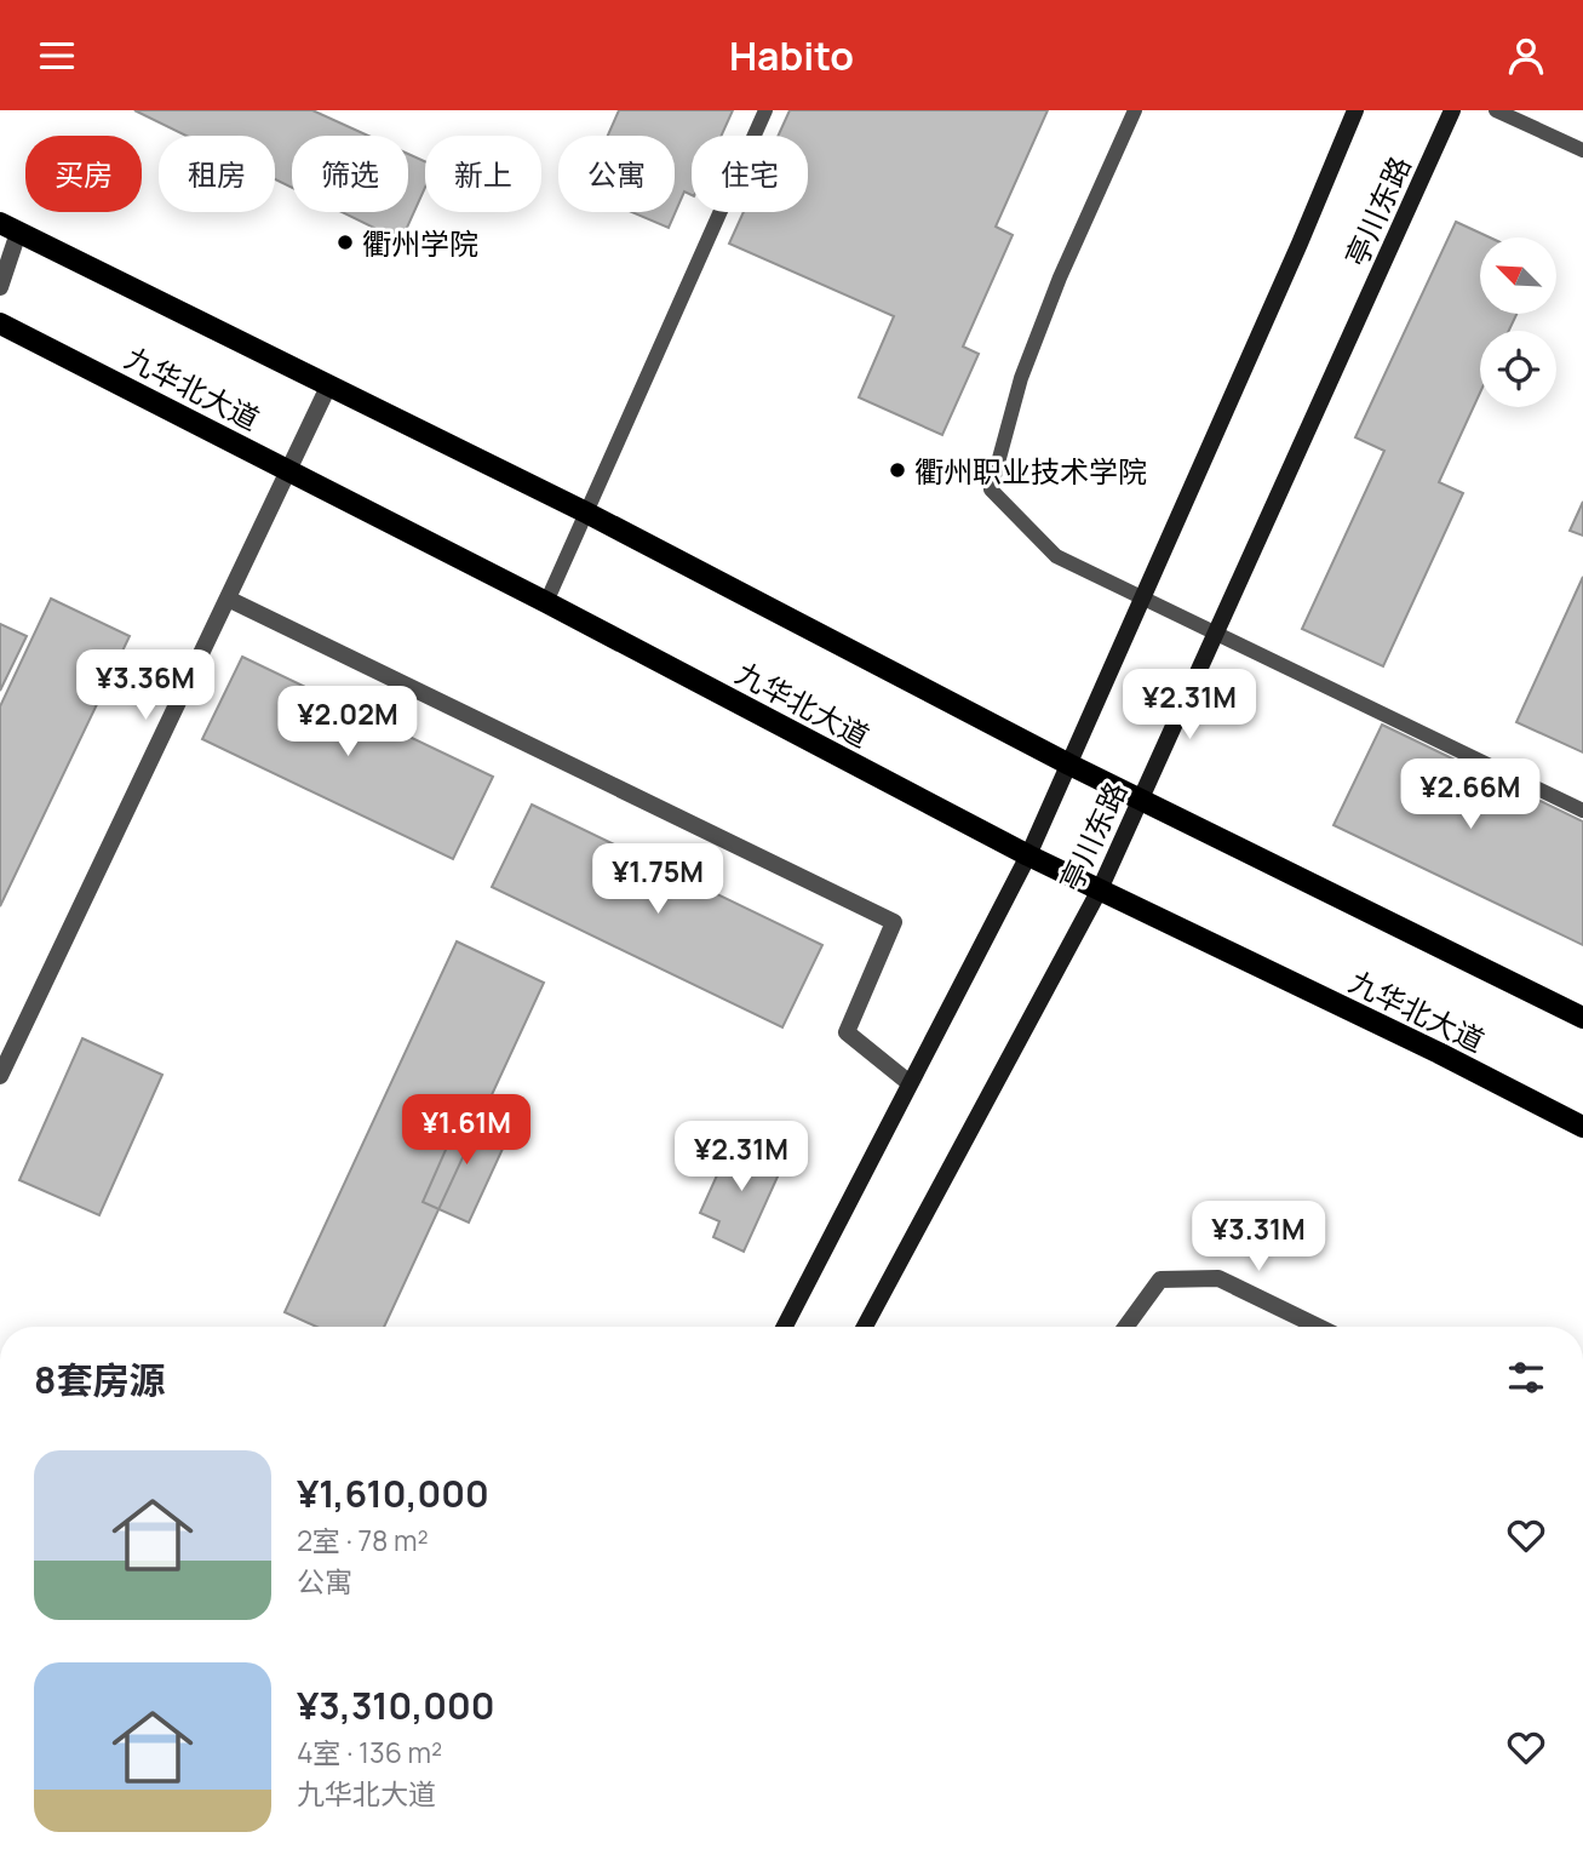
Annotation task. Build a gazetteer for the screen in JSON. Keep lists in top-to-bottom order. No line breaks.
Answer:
{"streets":{"main road":["亭川东路","九华北大道"]},"crossings":[["亭川东路","九华北大道"]],"places":["衢州学院","衢州职业技术学院"],"north":"top left","page":{"header":"Habito","chip":["买房","租房","筛选","新上","公寓","住宅"],"price":["¥3.36M","¥2.31M","¥2.02M","¥2.66M","¥1.75M","¥1.61M","¥2.31M","¥3.31M"],"heading":"8套房源","list":[{"name":"¥1,610,000","note":"2室 · 78 m² · 公寓"},{"name":"¥3,310,000","note":"4室 · 136 m² · 九华北大道"}]}}
